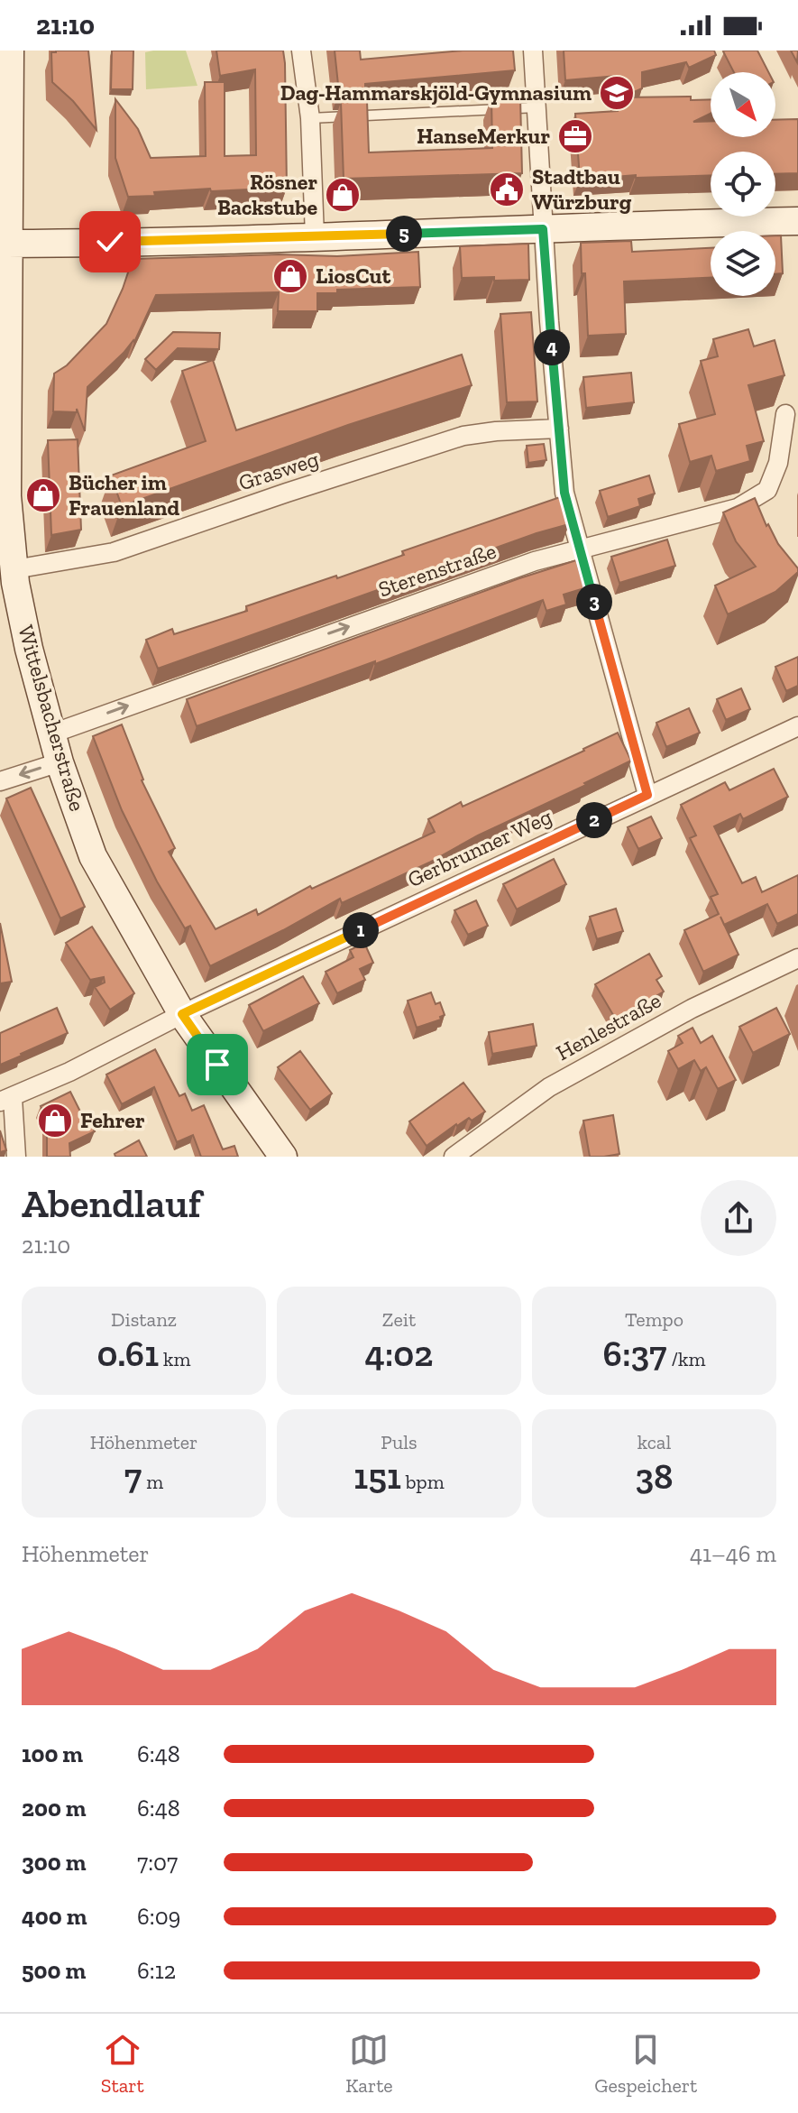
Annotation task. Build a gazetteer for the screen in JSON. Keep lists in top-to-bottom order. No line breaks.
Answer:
{"streets":{"street":["Grasweg","Sterenstraße","Wittelsbacherstraße","Gerbrunner Weg","Henlestraße"]},"crossings":[["Grasweg","Wittelsbacherstraße"],["Sterenstraße","Wittelsbacherstraße"],["Wittelsbacherstraße","Gerbrunner Weg"]],"one_way":["Sterenstraße"],"places":{"school or university":["Dag-Hammarskjöld-Gymnasium"],"office":["HanseMerkur"],"public building":["Stadtbau Würzburg"],"shop":["Rösner Backstube","LiosCut","Bücher im Frauenland","Fehrer"]},"north":"bottom right","page":{"status":"21:10","pins":["5","4","3","2","1"],"heading":["Abendlauf","21:10"],"stats":[["Distanz","0.61 km"],["Zeit","4:02"],["Tempo","6:37 /km"],["Höhenmeter","7 m"],["Puls","151 bpm"],["kcal","38"]],"chart":["Höhenmeter","41–46 m"],"list":[{"name":"100 m","note":"6:48"},{"name":"200 m","note":"6:48"},{"name":"300 m","note":"7:07"},{"name":"400 m","note":"6:09"},{"name":"500 m","note":"6:12"}],"tabs":["Start","Karte","Gespeichert"]}}
